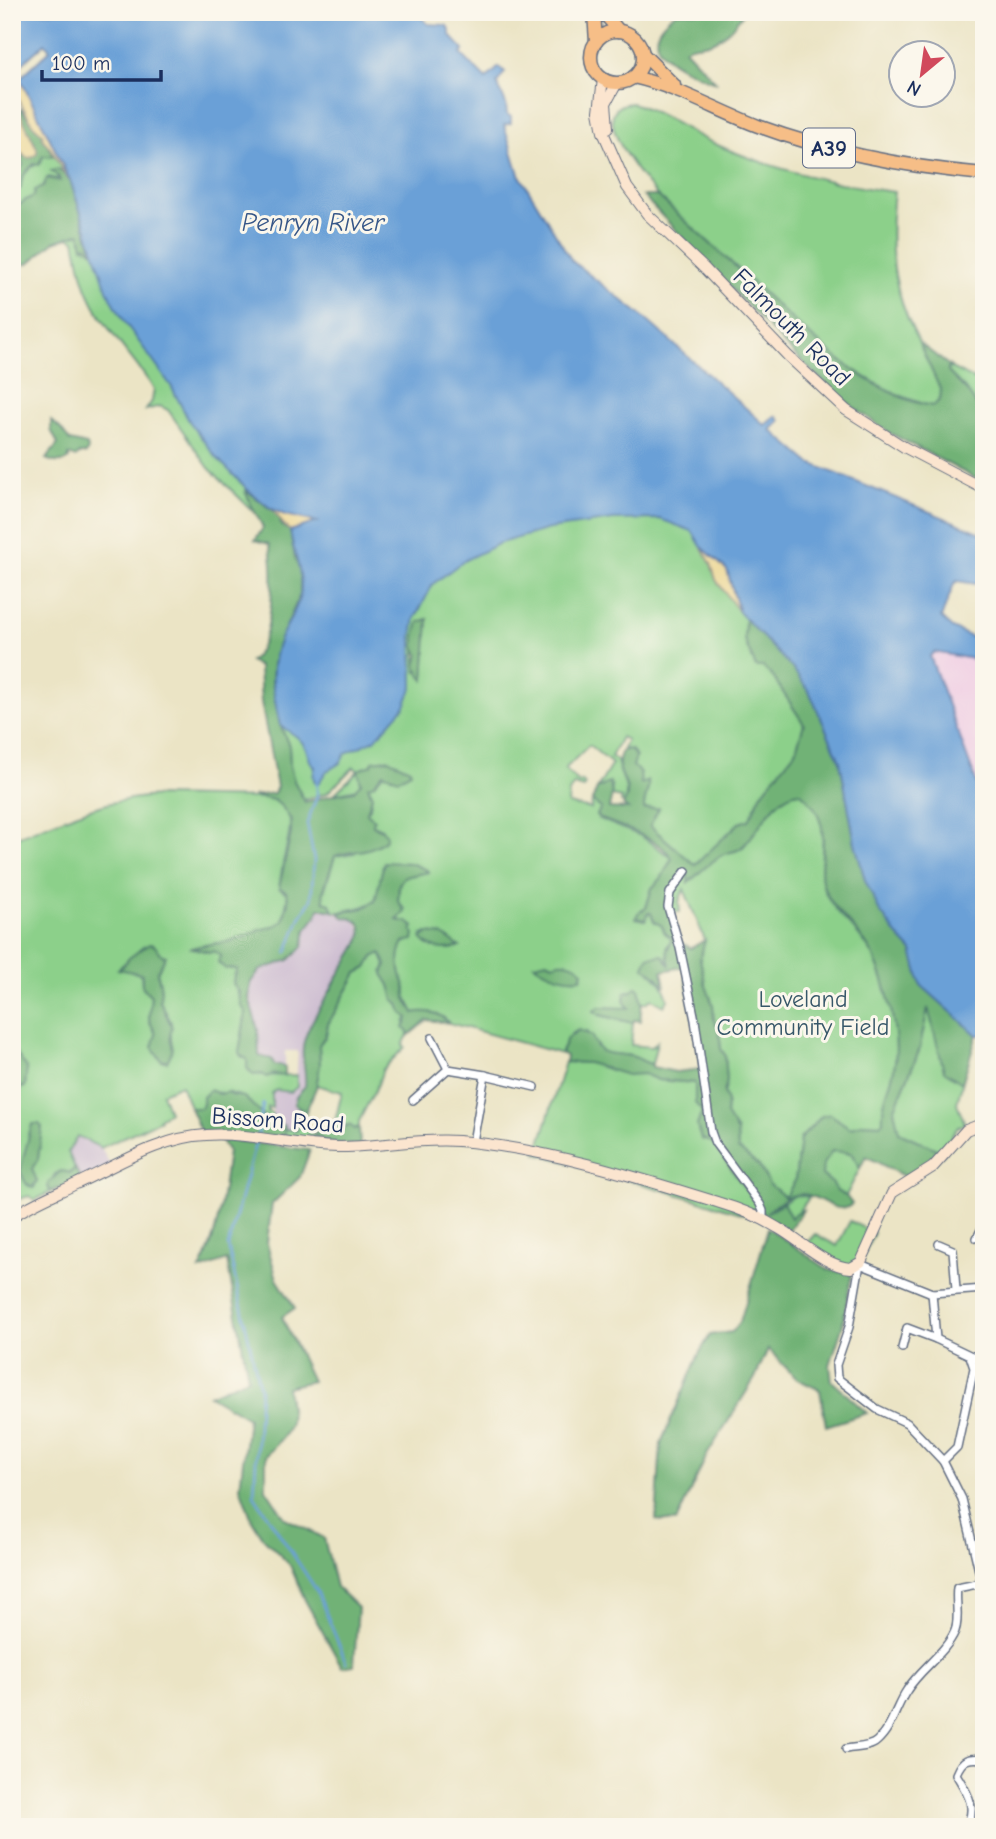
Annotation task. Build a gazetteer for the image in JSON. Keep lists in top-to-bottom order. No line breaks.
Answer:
{"streets":{"highway":["A39","Falmouth Road"],"street":["Bissom Road"]},"crossings":[["A39","Falmouth Road"]],"water":["Penryn River"],"parks":["Loveland Community Field"],"scale_bar":"100 m","north":"bottom left"}
